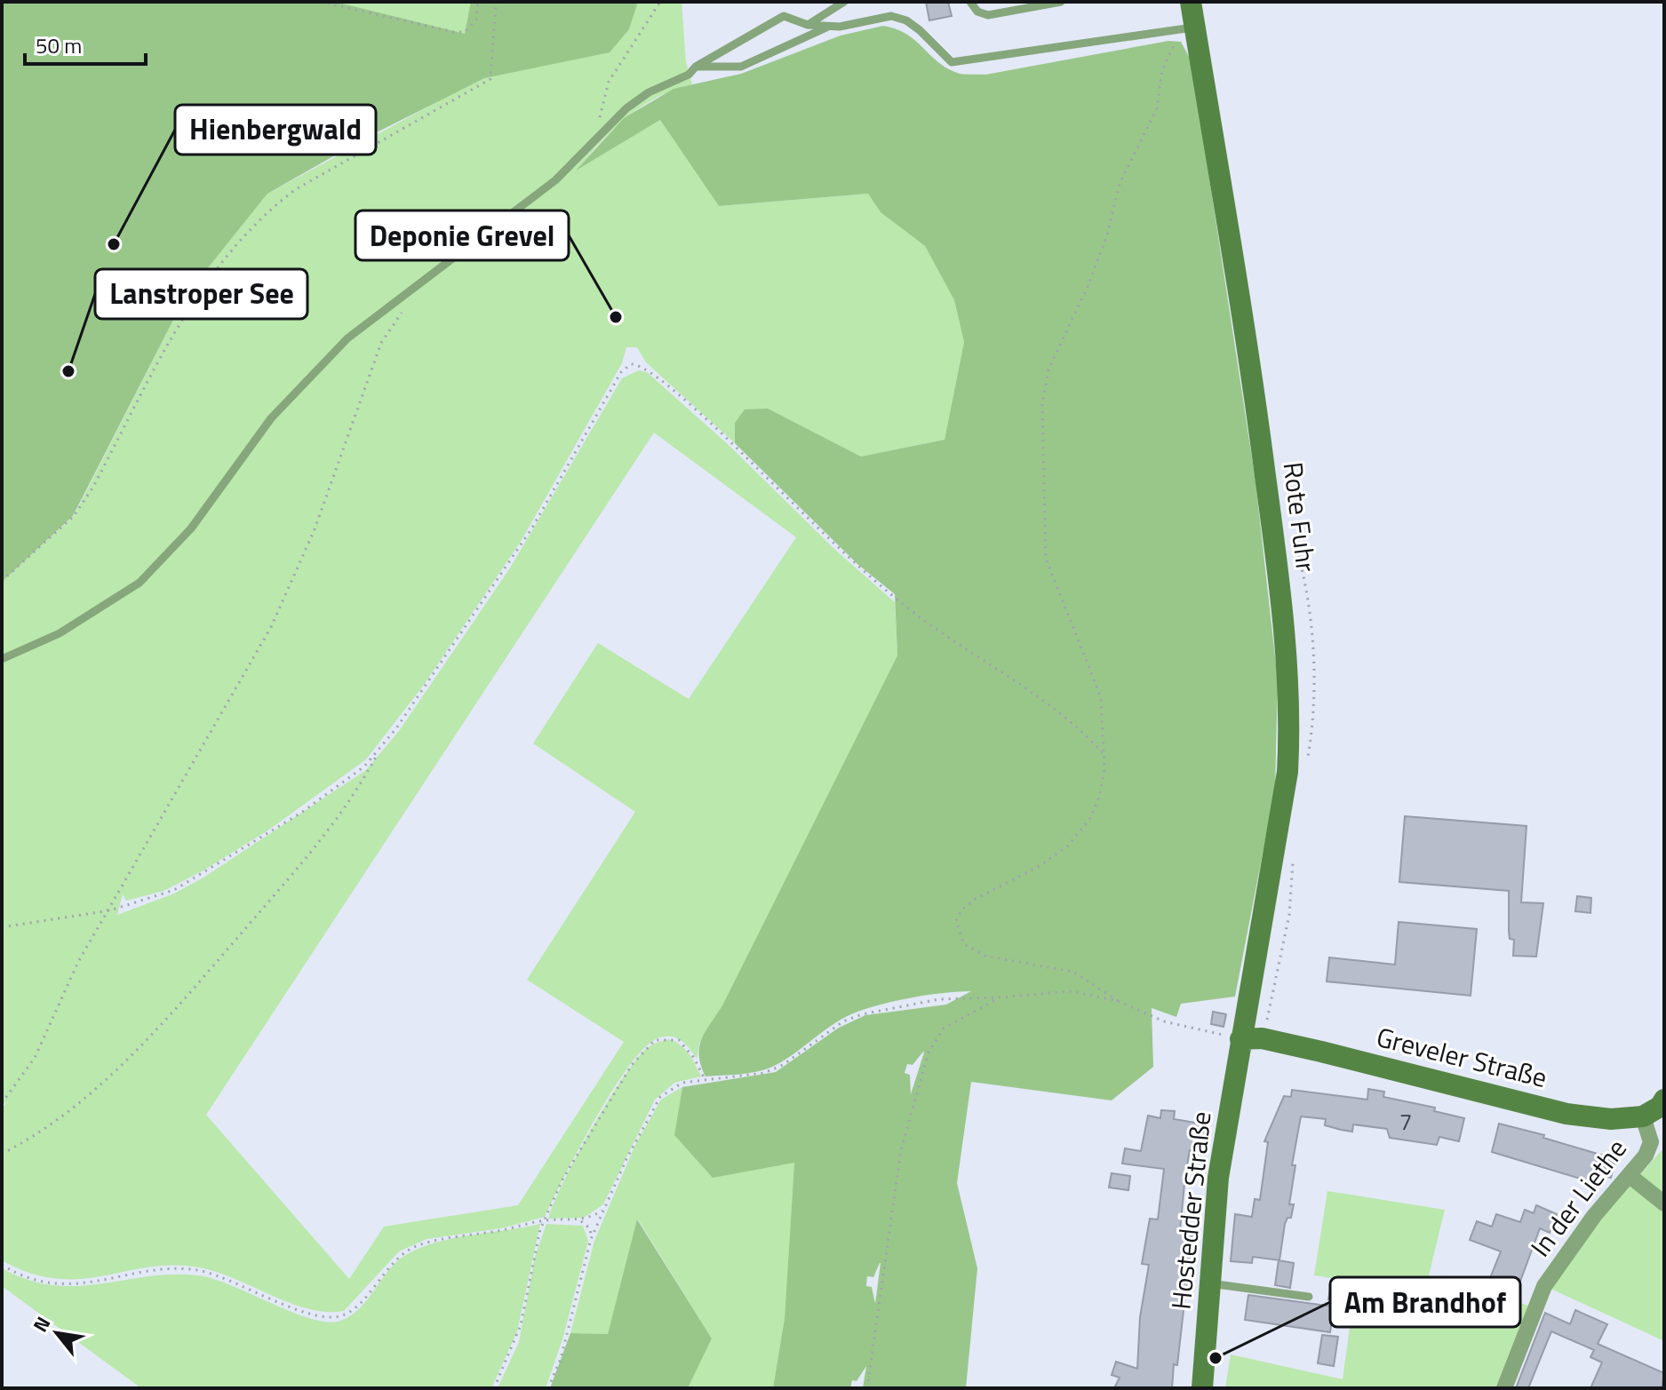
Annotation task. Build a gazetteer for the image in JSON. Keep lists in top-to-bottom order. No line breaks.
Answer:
{"streets":{"main road":["Rote Fuhr","Greveler Straße","Hostedder Straße"],"street":["In der Liethe"]},"crossings":[["Rote Fuhr","Greveler Straße"],["Rote Fuhr","Hostedder Straße"],["Greveler Straße","In der Liethe"],["Greveler Straße","Hostedder Straße"]],"places":["Hienbergwald","Deponie Grevel","Lanstroper See","Am Brandhof"],"house_numbers":["7"],"scale_bar":"50 m","north":"top left"}
